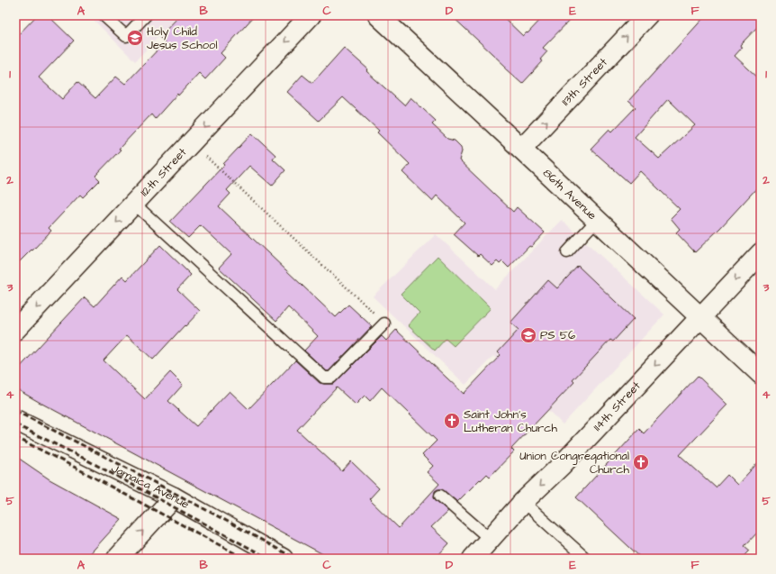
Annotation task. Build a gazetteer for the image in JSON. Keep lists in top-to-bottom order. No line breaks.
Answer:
{"streets":{"street":["113th Street","112th Street","86th Avenue","114th Street","Jamaica Avenue"]},"crossings":[["113th Street","86th Avenue"],["86th Avenue","114th Street"]],"one_way":["113th Street","112th Street","114th Street"],"places":{"school or university":["Holy Child Jesus School","PS 56"],"church":["Saint John's Lutheran Church","Union Congregational Church"]},"grid":{"columns":["A","B","C","D","E","F"],"rows":["1","2","3","4","5"]}}
